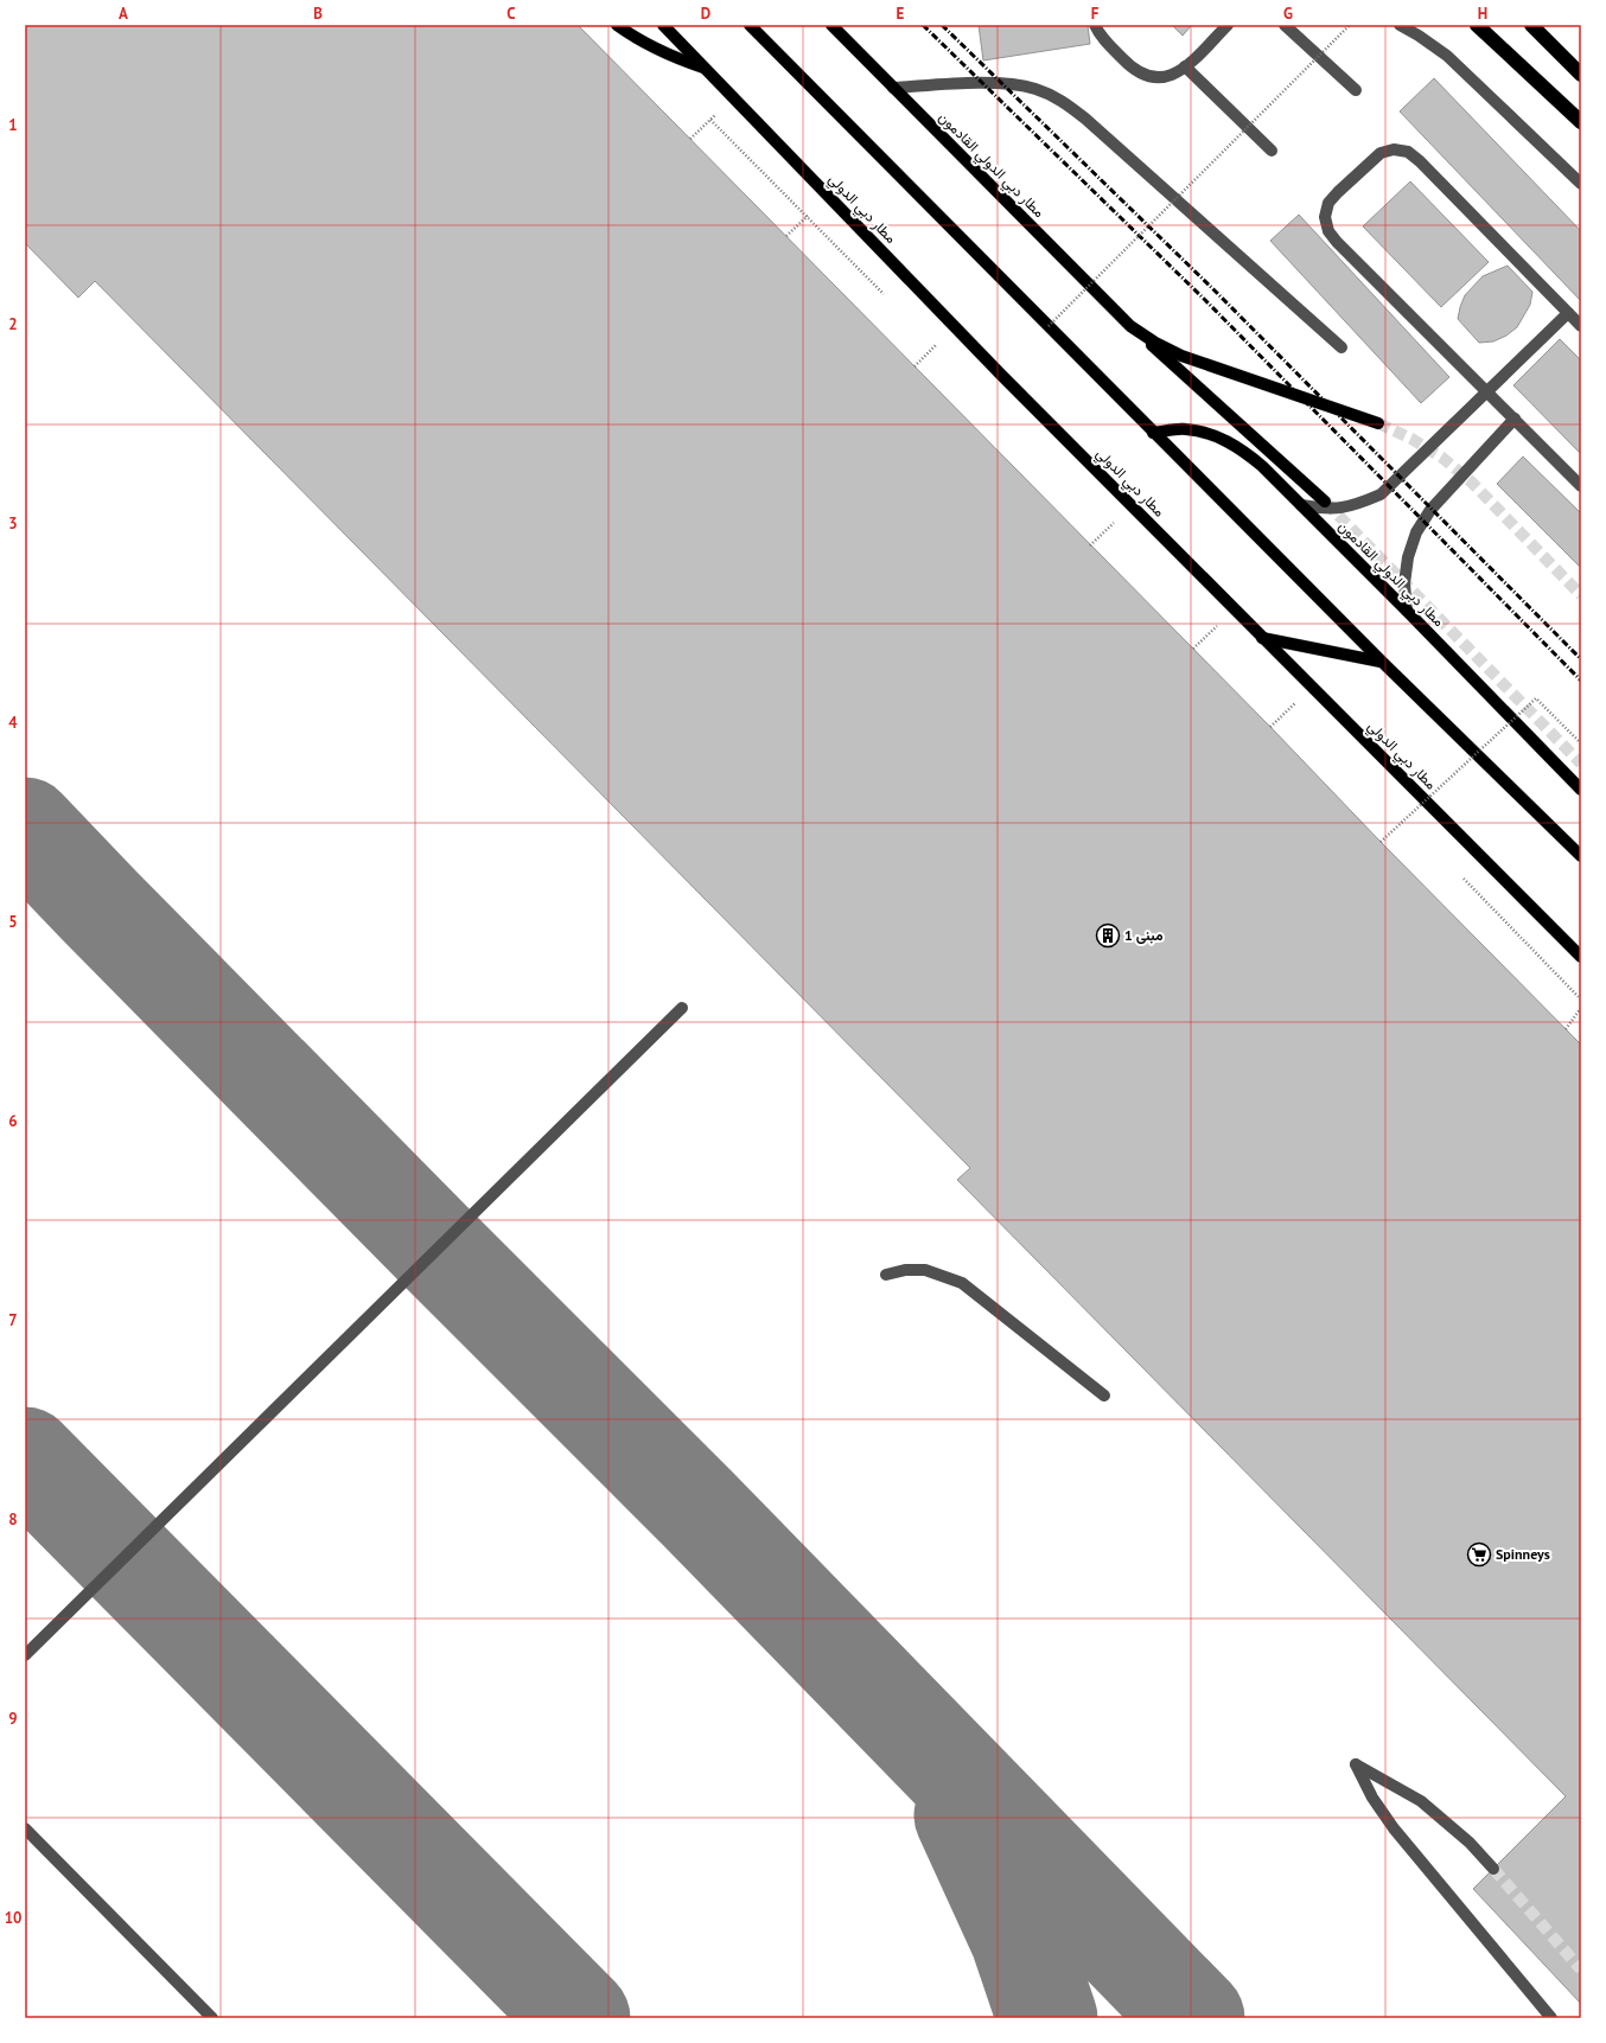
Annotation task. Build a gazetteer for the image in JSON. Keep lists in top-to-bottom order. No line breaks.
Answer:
{"streets":{"main road":["مطار دبي الدولي القادمون","مطار دبي الدولي"]},"places":{"building":["مبنى 1"],"supermarket":["Spinneys"]},"grid":{"columns":["A","B","C","D","E","F","G","H"],"rows":["1","2","3","4","5","6","7","8","9","10"]}}
